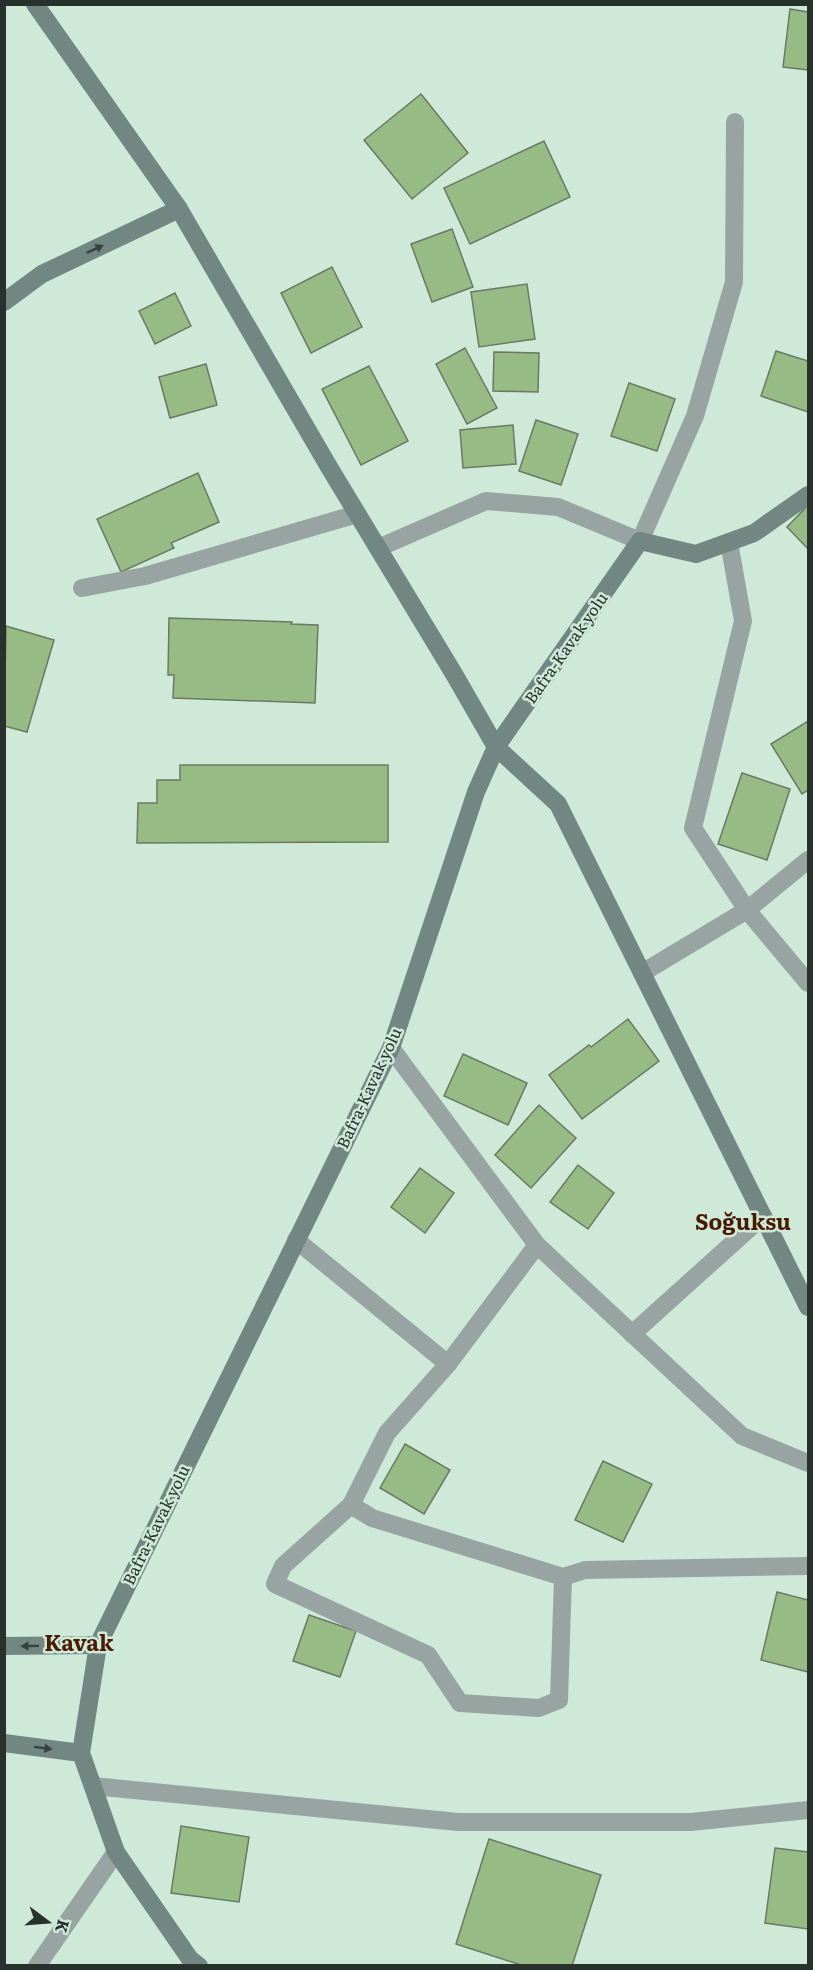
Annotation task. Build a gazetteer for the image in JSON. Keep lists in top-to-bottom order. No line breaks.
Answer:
{"streets":{"main road":["Bafra-Kavak yolu"]},"districts":["Soğuksu","Kavak"],"north":"right"}
